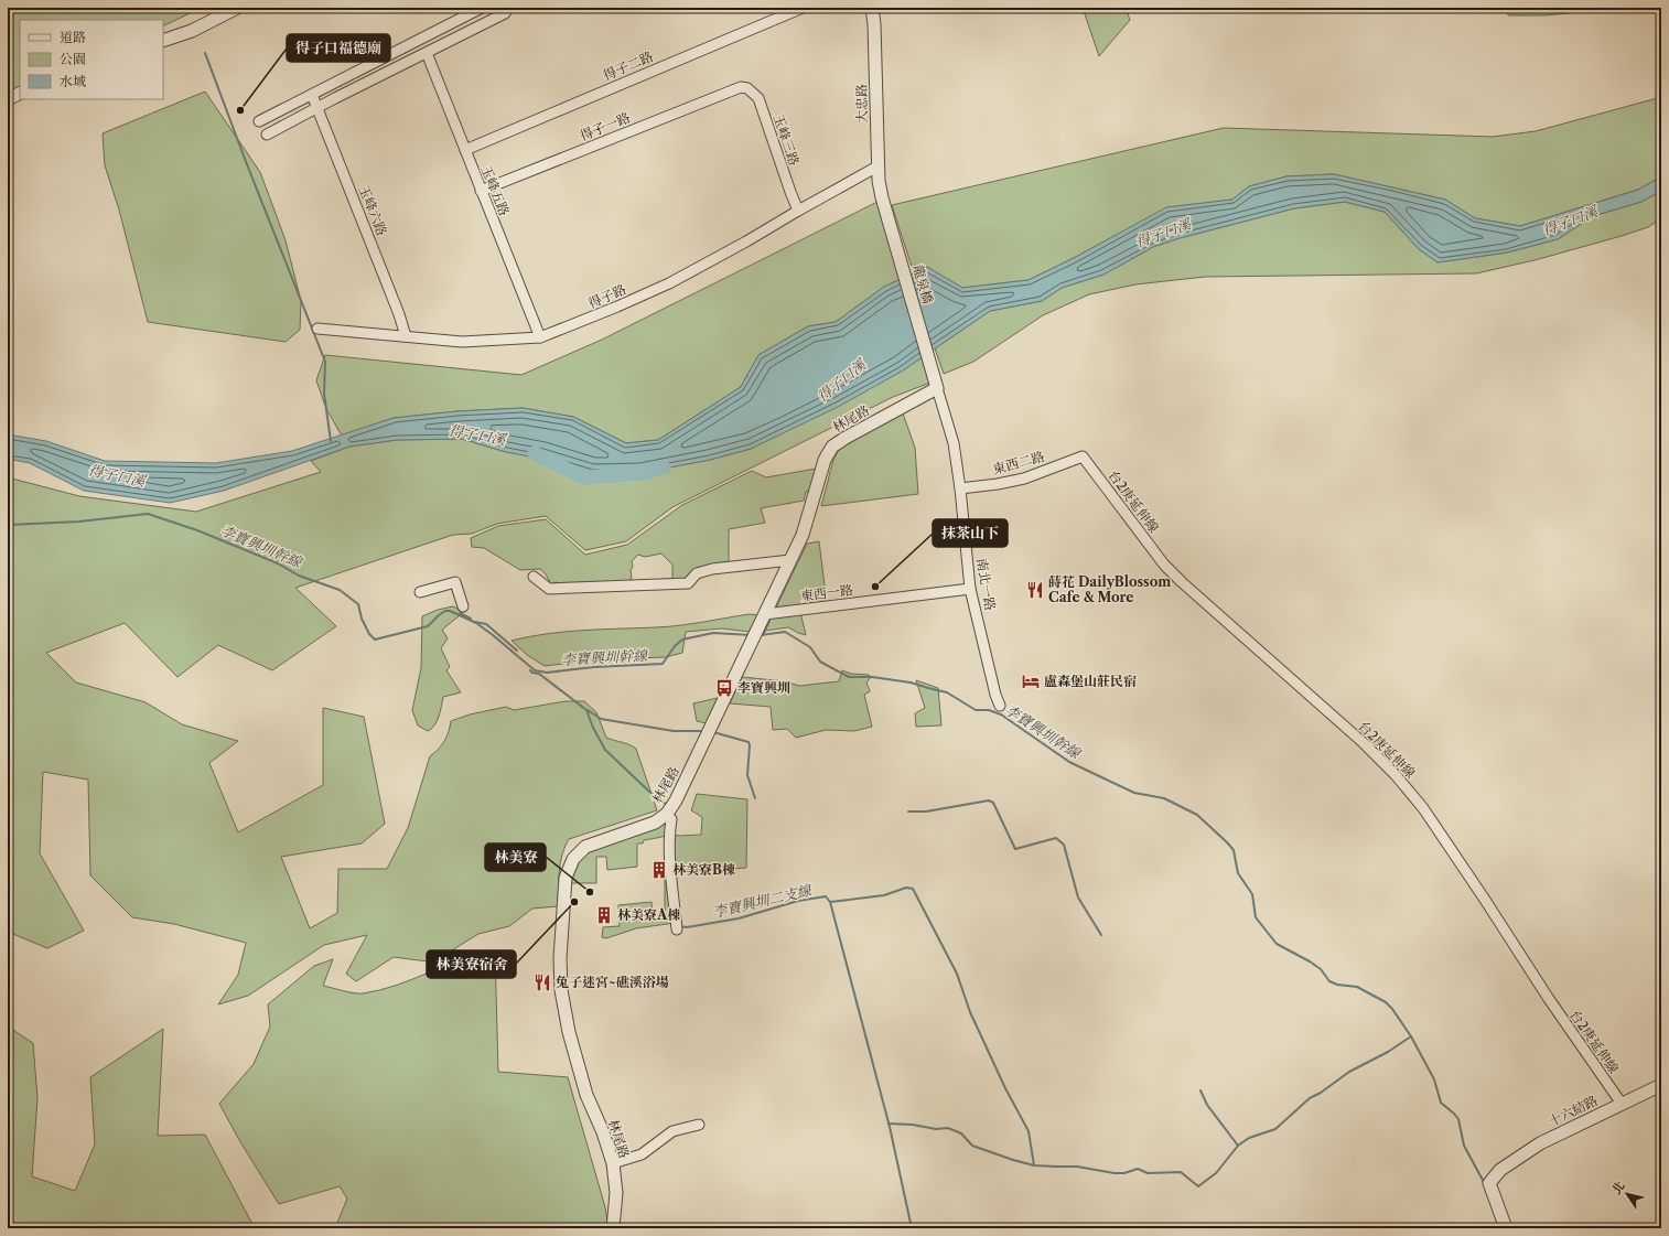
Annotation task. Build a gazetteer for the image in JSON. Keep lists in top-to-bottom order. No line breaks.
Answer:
{"streets":{"street":["得子二路","大忠路","得子一路","玉峰三路","玉峰五路","玉峰六路","龍泉橋","得子路","林尾路","東西二路","台2庚延伸線","南北一路","東西一路","十六結路"]},"crossings":[["得子二路","玉峰五路"],["大忠路","龍泉橋"],["大忠路","得子路"],["得子一路","玉峰三路"],["得子一路","玉峰五路"],["玉峰三路","得子路"],["玉峰五路","得子路"],["玉峰六路","得子路"],["龍泉橋","林尾路"],["龍泉橋","南北一路"],["林尾路","南北一路"],["林尾路","東西一路"],["東西二路","台2庚延伸線"],["東西二路","南北一路"],["台2庚延伸線","十六結路"],["南北一路","東西一路"]],"water":["得子口溪","李寶興圳幹線","李寶興圳二支線"],"places":{"other":["得子口福德廟","抹茶山下","林美寮","林美寮宿舍"],"restaurant":["蒔花 DailyBlossom Cafe & More","兔子迷宮~礁溪浴場"],"hotel":["盧森堡山莊民宿"],"bus stop":["李寶興圳"],"building":["林美寮B棟","林美寮A棟"]},"legend":["道路","公園","水域"],"north":"top left"}
